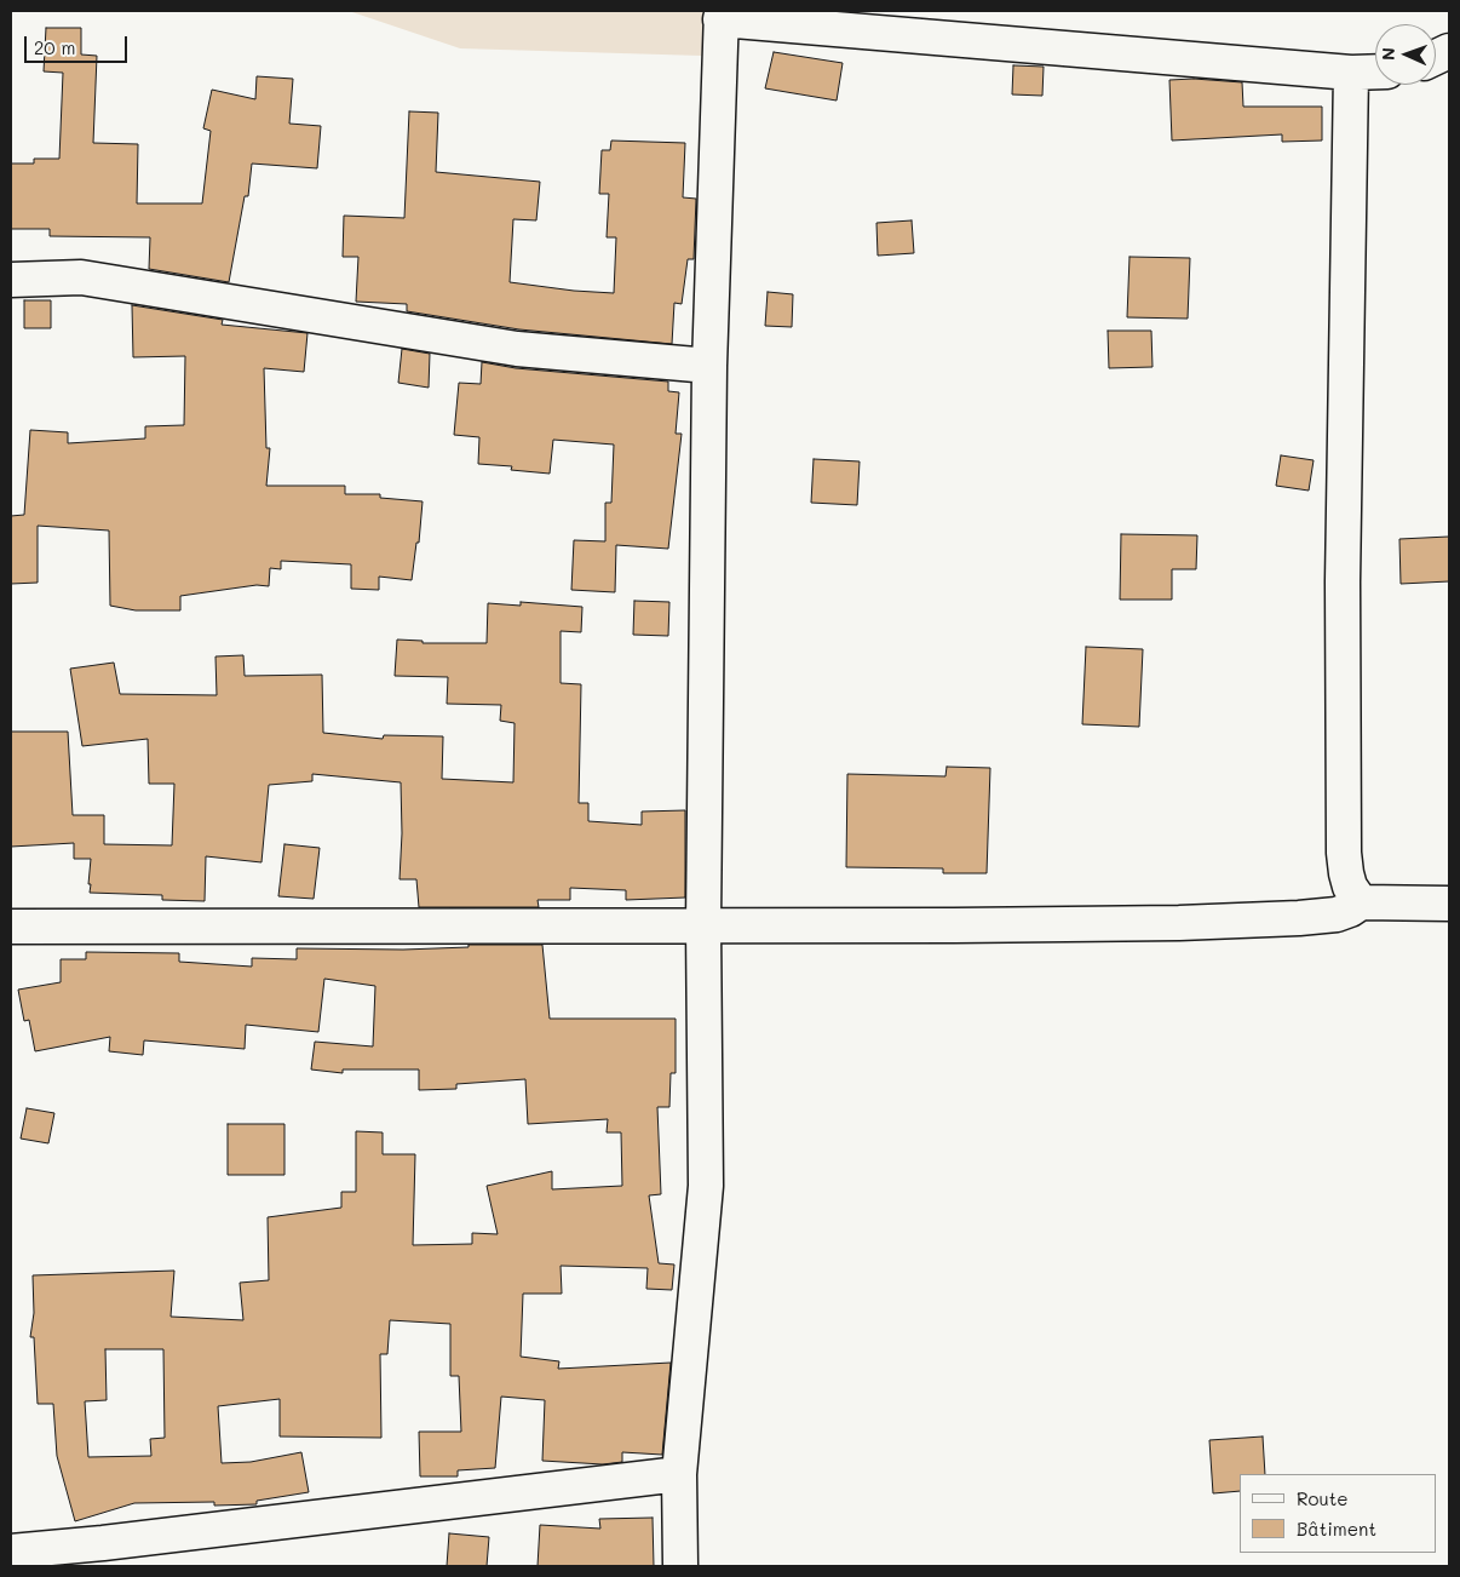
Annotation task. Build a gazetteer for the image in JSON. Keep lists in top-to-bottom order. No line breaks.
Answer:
{"legend":["Route","Bâtiment"],"scale_bar":"20 m","north":"left"}
